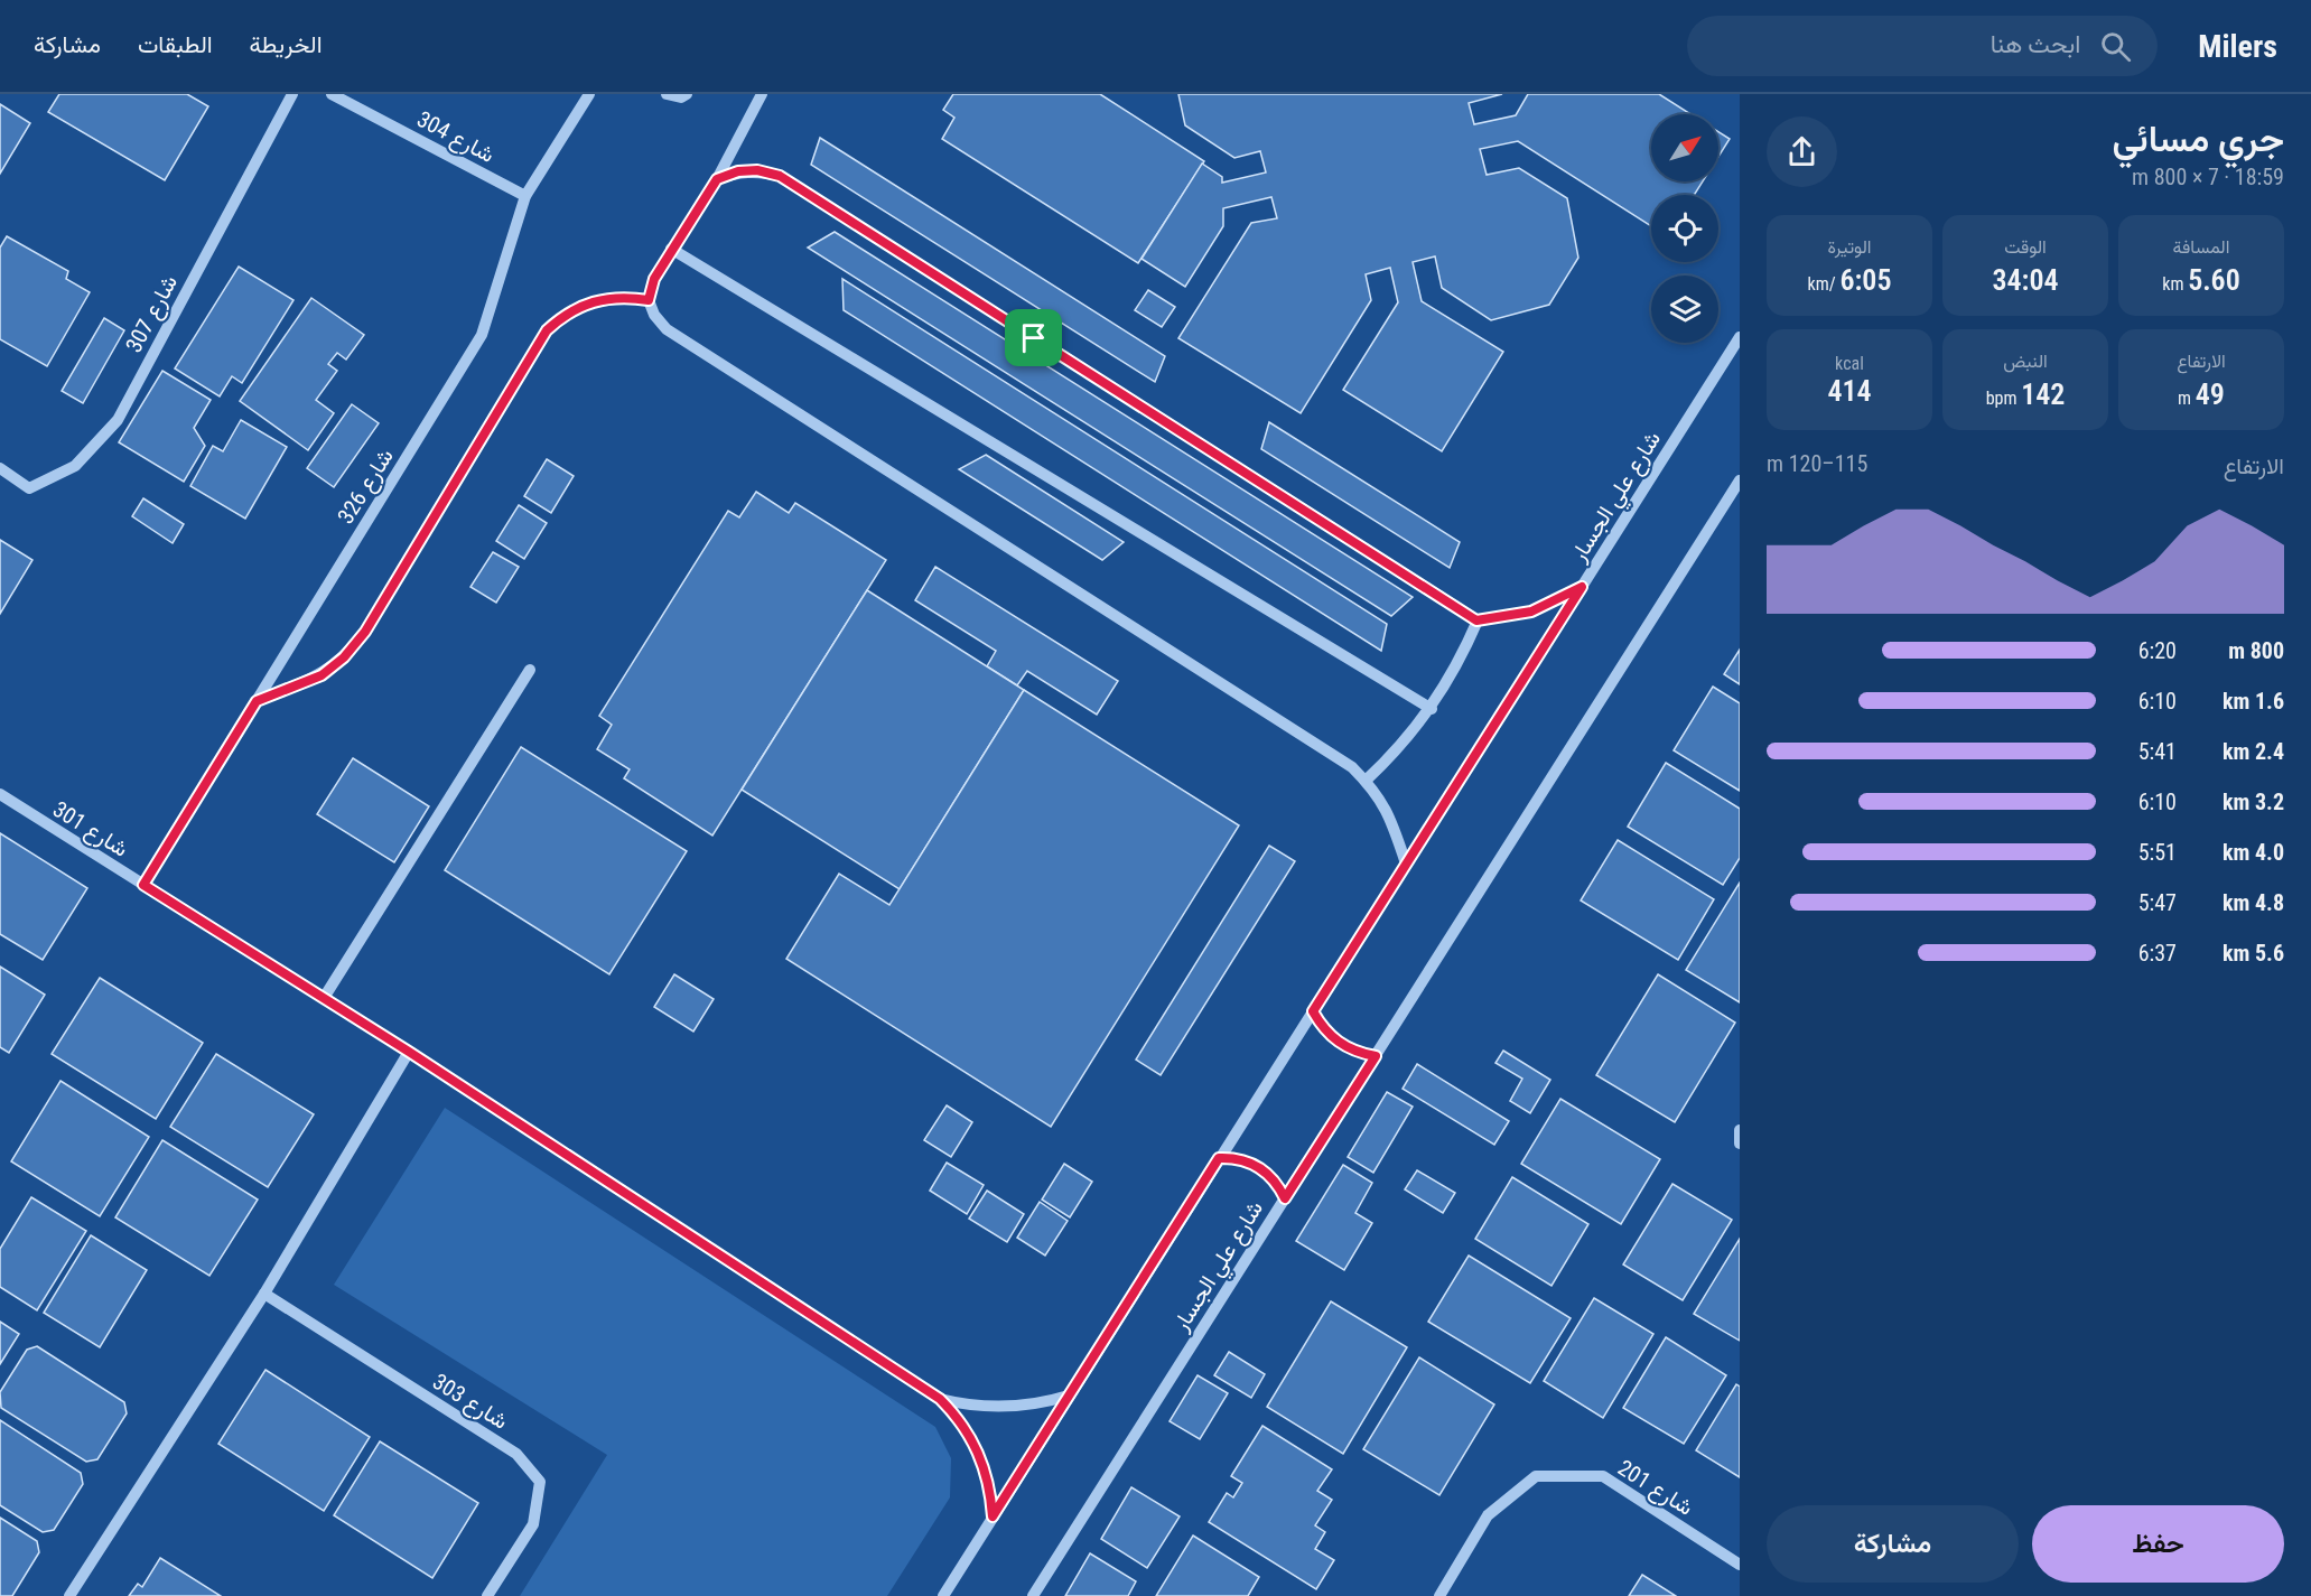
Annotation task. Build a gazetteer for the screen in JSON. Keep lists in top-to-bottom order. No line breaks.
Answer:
{"streets":{"street":["شارع 304","شارع 307","شارع 326","شارع علي الجسار","شارع 301","شارع 303","شارع 201"]},"crossings":[["شارع 304","شارع 326"],["شارع 326","شارع 301"],["شارع علي الجسار","شارع 301"]],"north":"top right","page":{"header":"Milers","search":"ابحث هنا","nav":["الخريطة","الطبقات","مشاركة"],"heading":["جري مسائي","18:59 · 7 × 800 m"],"stats":[["المسافة","5.60 km"],["الوقت","34:04"],["الوتيرة","6:05 /km"],["الارتفاع","49 m"],["النبض","142 bpm"],["kcal","414"]],"chart":["الارتفاع","115–120 m"],"list":[{"name":"800 m","note":"6:20"},{"name":"1.6 km","note":"6:10"},{"name":"2.4 km","note":"5:41"},{"name":"3.2 km","note":"6:10"},{"name":"4.0 km","note":"5:51"},{"name":"4.8 km","note":"5:47"},{"name":"5.6 km","note":"6:37"}],"buttons":["حفظ","مشاركة"]}}
